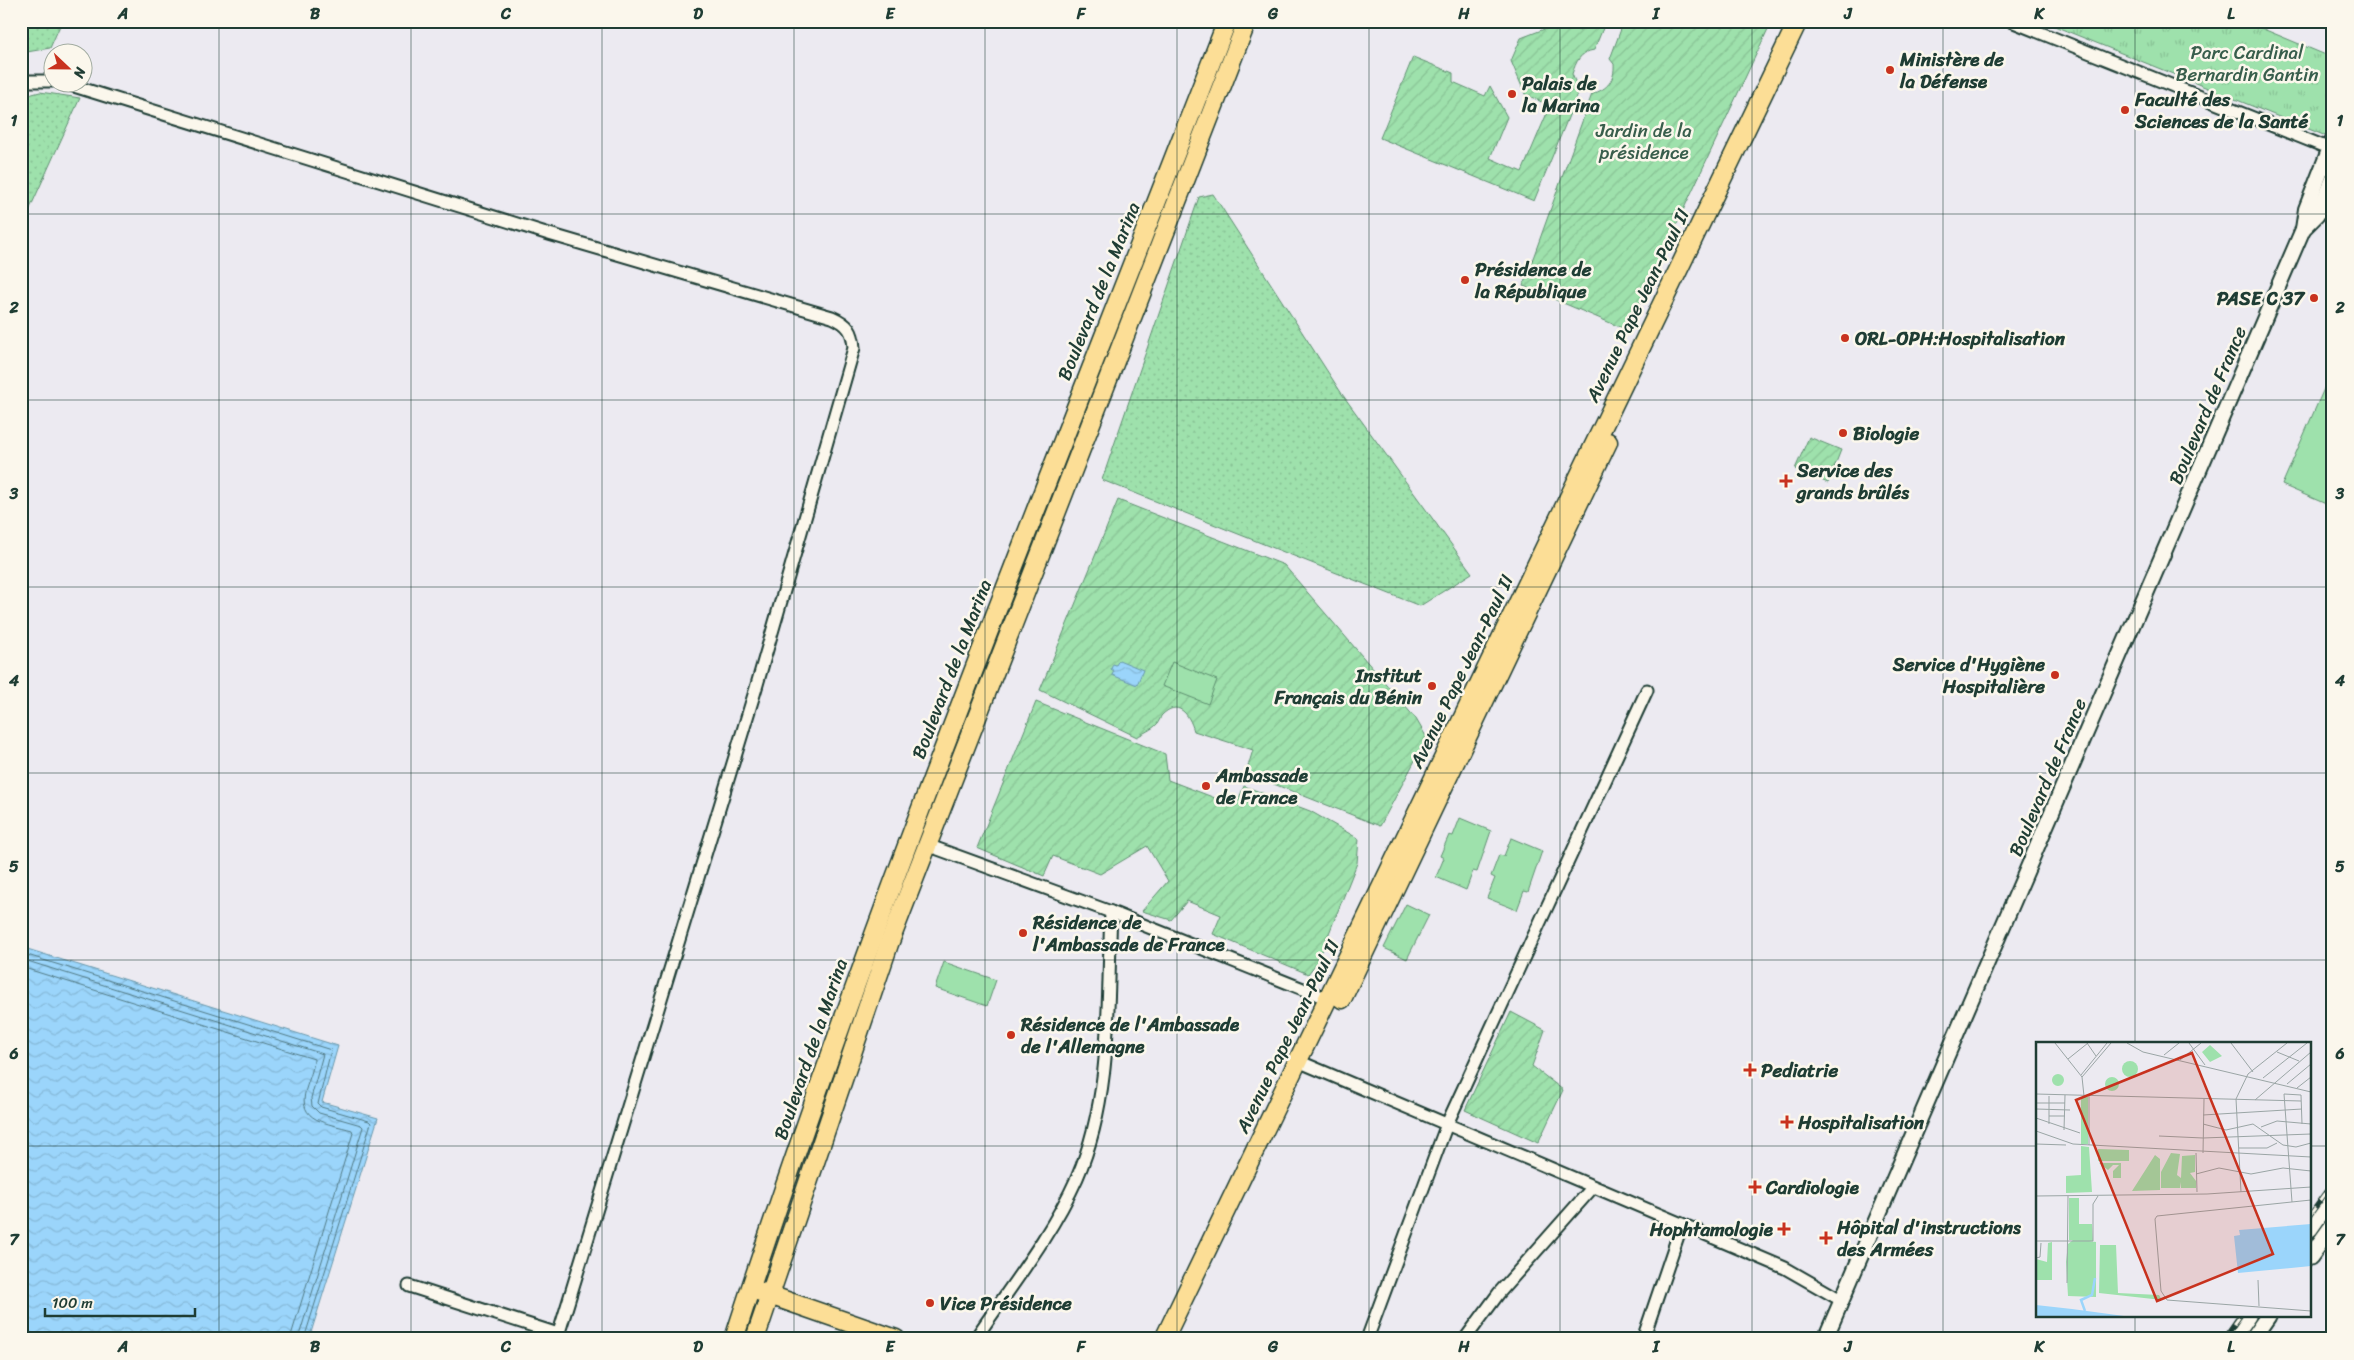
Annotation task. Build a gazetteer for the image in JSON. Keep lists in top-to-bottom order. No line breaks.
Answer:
{"streets":{"main road":["Boulevard de la Marina","Avenue Pape Jean-Paul II"],"street":["Boulevard de France"]},"parks":["Parc Cardinal Bernardin Gantin","Jardin de la présidence"],"places":{"other":["Ministère de la Défense","Palais de la Marina","Faculté des Sciences de la Santé","Présidence de la République","PASE C 37","ORL-OPH:Hospitalisation","Biologie","Service d'Hygiène Hospitalière","Institut Français du Bénin","Ambassade de France","Résidence de l'Ambassade de France","Résidence de l'Ambassade de l'Allemagne","Vice Présidence"],"health":["Service des grands brûlés","Pediatrie","Hospitalisation","Cardiologie","Hophtamologie","Hôpital d'instructions des Armées"]},"scale_bar":"100 m","north":"right","grid":{"columns":["A","B","C","D","E","F","G","H","I","J","K","L"],"rows":["1","2","3","4","5","6","7"]}}
